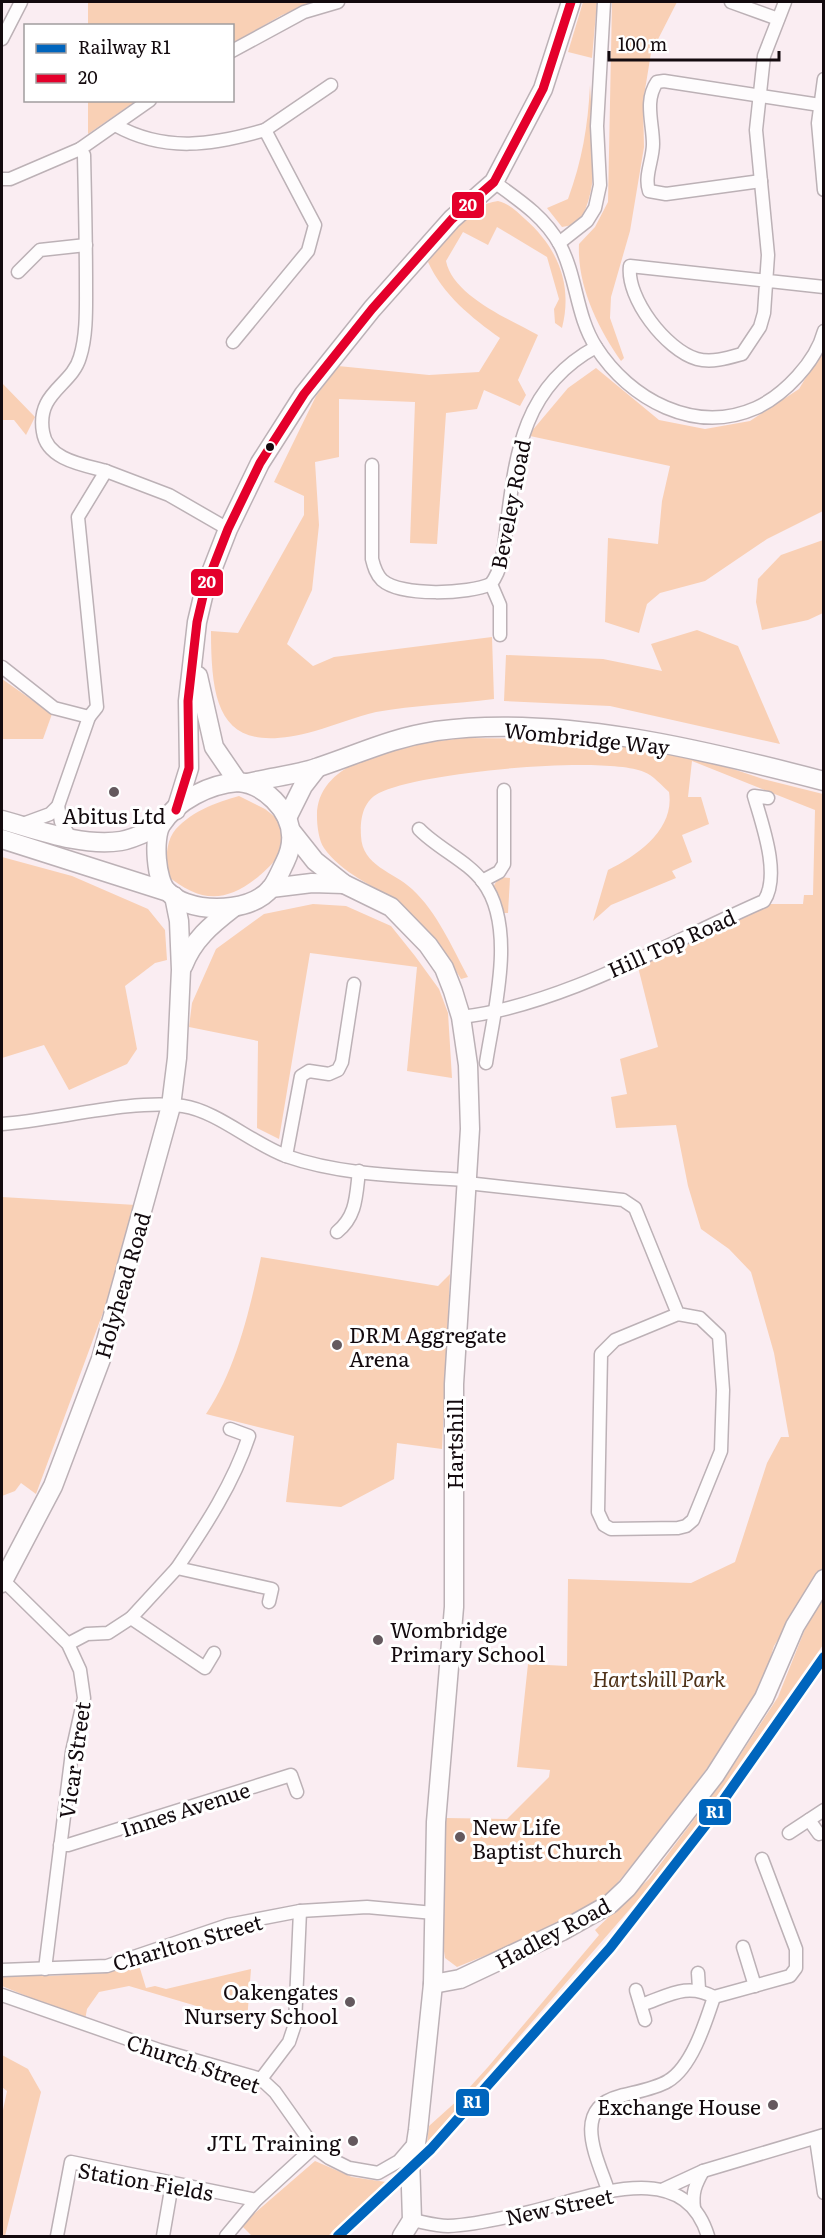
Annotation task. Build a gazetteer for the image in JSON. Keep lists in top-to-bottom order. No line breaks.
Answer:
{"streets":{"street":["Beveley Road","Wombridge Way","Hill Top Road","Holyhead Road","Hartshill","Vicar Street","Innes Avenue","Hadley Road","Charlton Street","Church Street","Station Fields","New Street"]},"crossings":[["Wombridge Way","Holyhead Road"],["Wombridge Way","Hartshill"],["Hill Top Road","Hartshill"],["Holyhead Road","Hartshill"],["Holyhead Road","Vicar Street"],["Hartshill","Hadley Road"],["Hartshill","Charlton Street"],["Hartshill","Church Street"],["Hartshill","New Street"],["Vicar Street","Innes Avenue"],["Vicar Street","Charlton Street"]],"parks":["Hartshill Park"],"places":["Abitus Ltd","DRM Aggregate Arena","Wombridge Primary School","New Life Baptist Church","Oakengates Nursery School","Exchange House","JTL Training"],"lines":["transit line 20","rail line R1"],"legend":["Railway R1","20"],"scale_bar":"100 m"}
